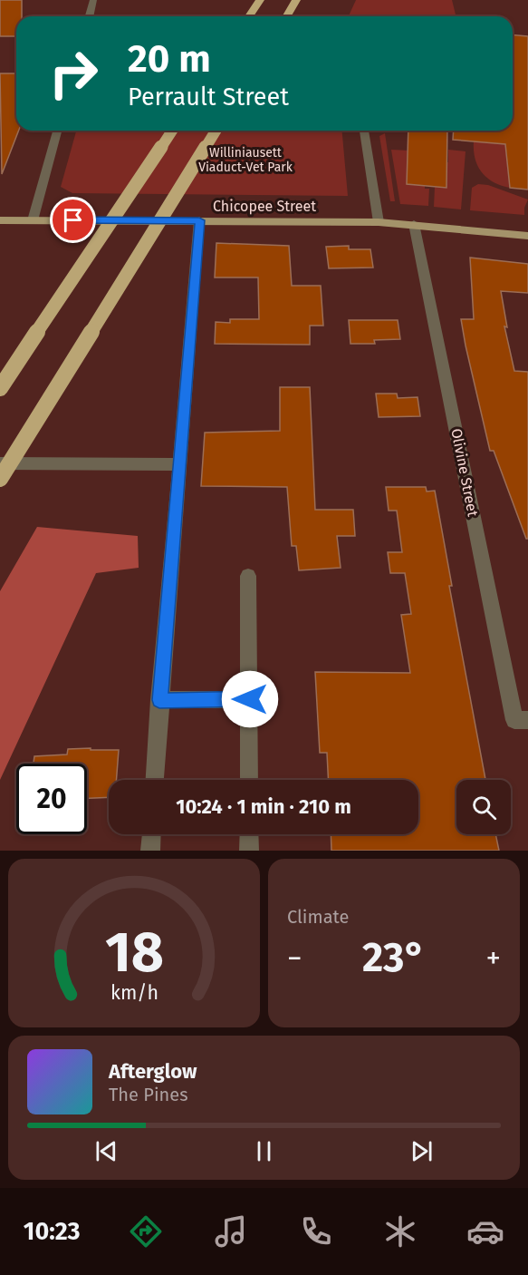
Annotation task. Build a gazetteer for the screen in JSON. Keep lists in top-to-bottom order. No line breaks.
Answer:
{"streets":{"main road":["Chicopee Street"],"street":["Olivine Street"]},"crossings":[["Chicopee Street","Olivine Street"]],"parks":["Williniausett Viaduct-Vet Park"],"page":{"turn":["20 m","Perrault Street"],"limit":"20","trip":"10:24 · 1 min · 210 m","tile":"Climate","heat":["−","23°","+"],"song":["Afterglow","The Pines"],"tabs":"10:23","gauge":["18","km/h"]}}
